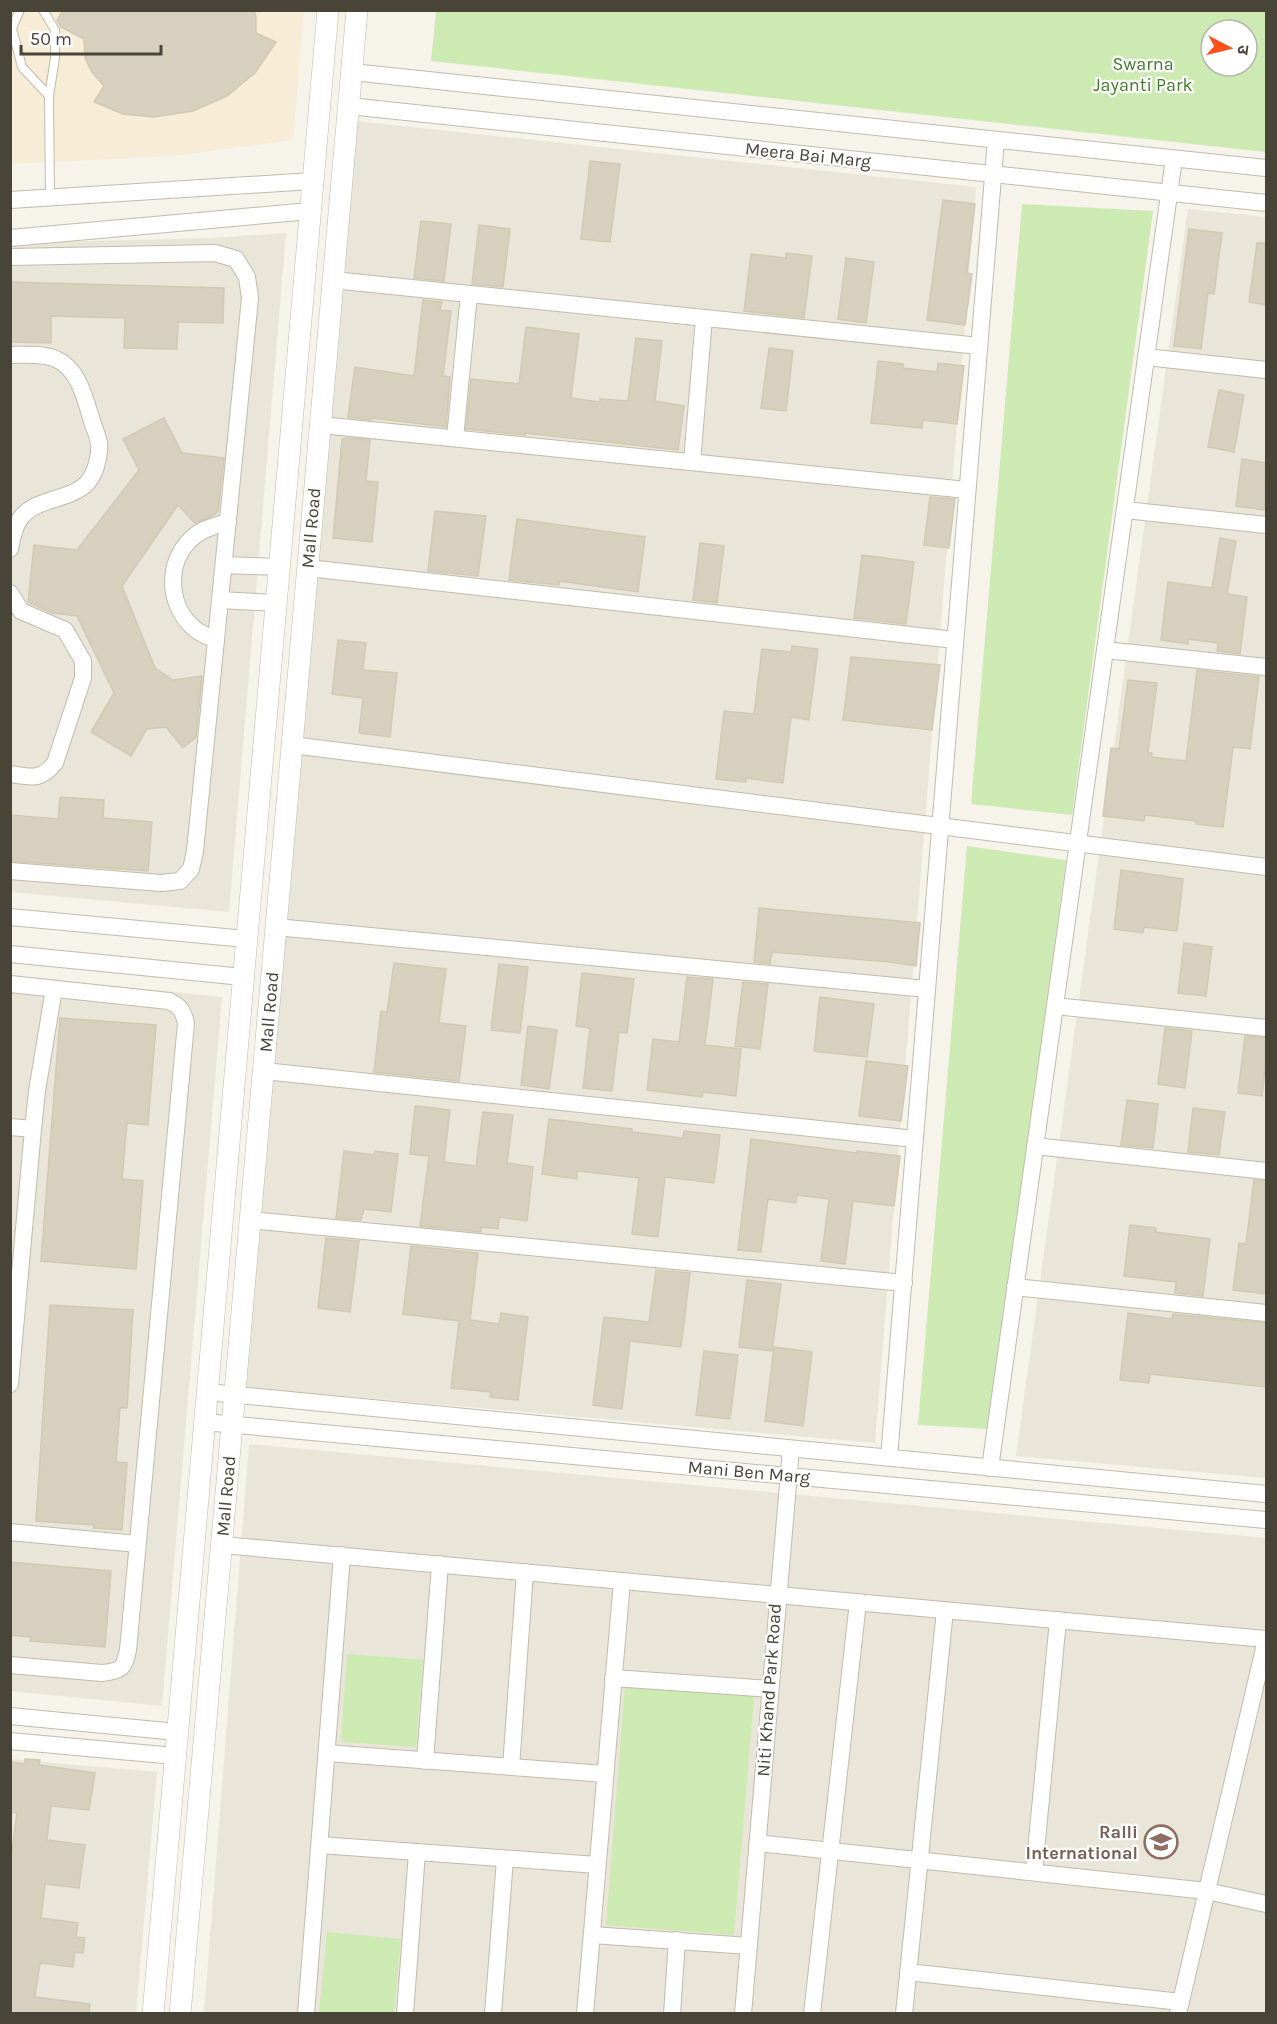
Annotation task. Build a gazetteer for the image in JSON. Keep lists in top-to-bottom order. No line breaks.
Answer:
{"streets":{"street":["Meera Bai Marg","Mall Road","Mani Ben Marg","Niti Khand Park Road"]},"crossings":[["Meera Bai Marg","Mall Road"],["Mall Road","Mani Ben Marg"],["Mall Road","Niti Khand Park Road"]],"parks":["Swarna Jayanti Park"],"places":{"school or university":["Ralli International"]},"scale_bar":"50 m","north":"right"}
